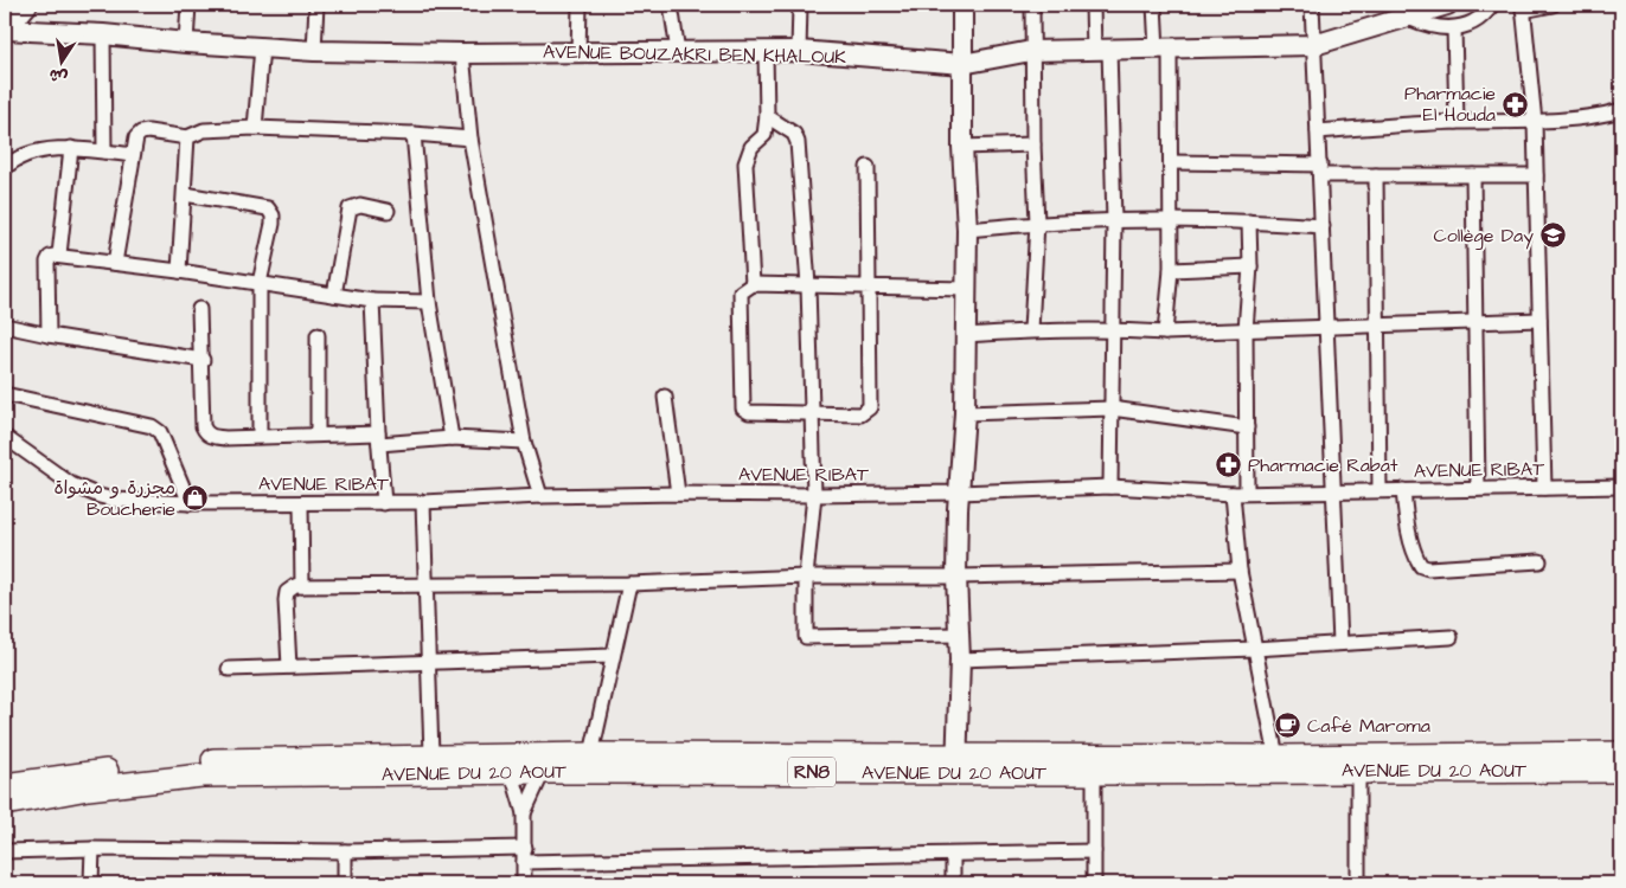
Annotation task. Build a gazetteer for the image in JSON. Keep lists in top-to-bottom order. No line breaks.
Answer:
{"streets":{"main road":["AVENUE DU 20 AOUT","RN8"],"street":["AVENUE BOUZAKRI BEN KHALOUK","AVENUE RIBAT"]},"places":{"pharmacy":["Pharmacie El Houda","Pharmacie Rabat"],"school or university":["Collège Day"],"shop":["مجزرة و مشواة Boucherie"],"cafe":["Café Maroma"]},"north":"bottom"}
